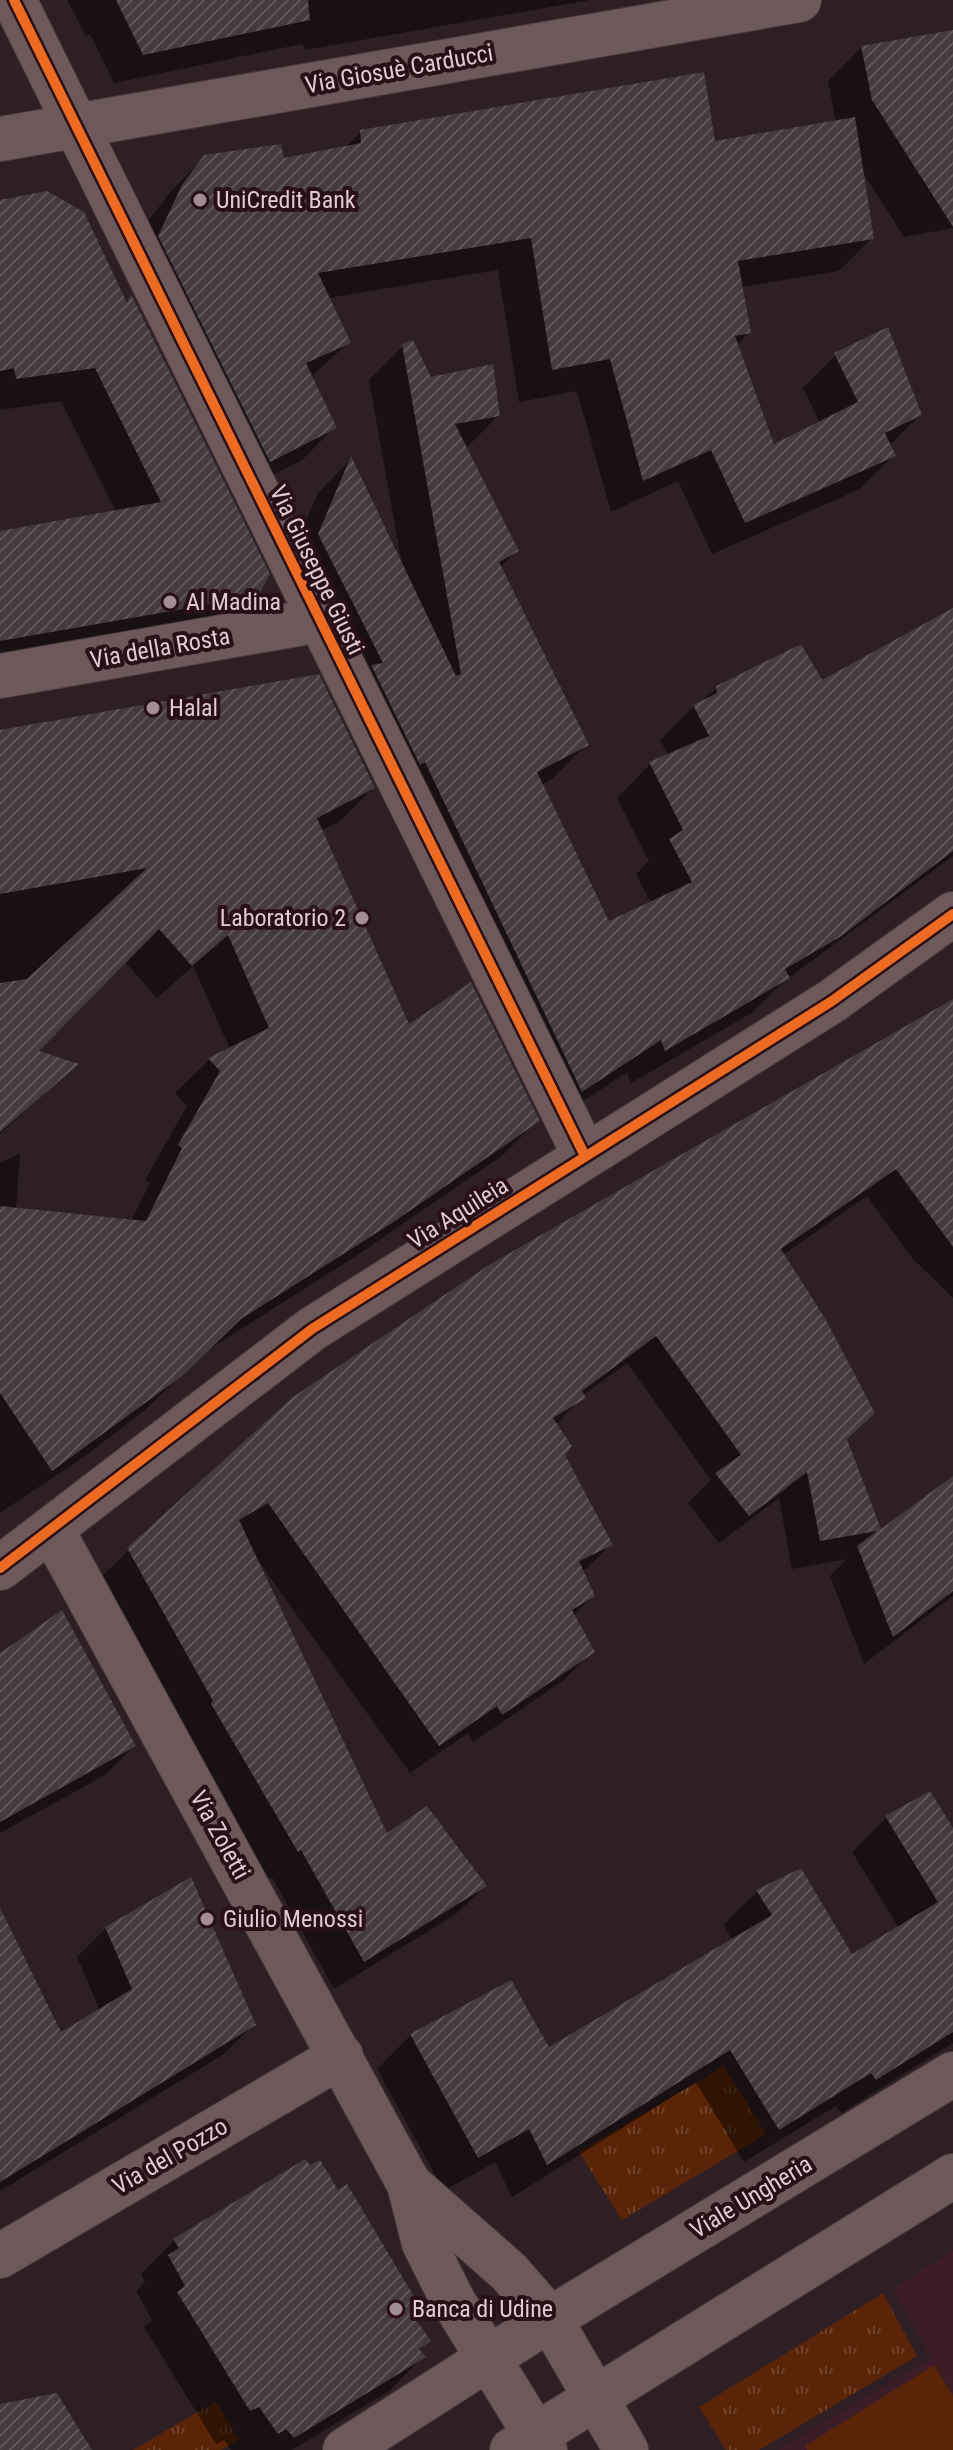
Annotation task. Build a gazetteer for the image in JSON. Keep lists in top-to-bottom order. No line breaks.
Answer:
{"streets":{"street":["Via Giosuè Carducci","Via Giuseppe Giusti","Via della Rosta","Via Aquileia","Via Zoletti","Via del Pozzo","Viale Ungheria"]},"crossings":[["Via Giosuè Carducci","Via Giuseppe Giusti"],["Via Giuseppe Giusti","Via della Rosta"],["Via Giuseppe Giusti","Via Aquileia"],["Via Aquileia","Via Zoletti"],["Via Zoletti","Via del Pozzo"],["Via Zoletti","Viale Ungheria"]],"places":["UniCredit Bank","Al Madina","Halal","Laboratorio 2","Giulio Menossi","Banca di Udine"]}
